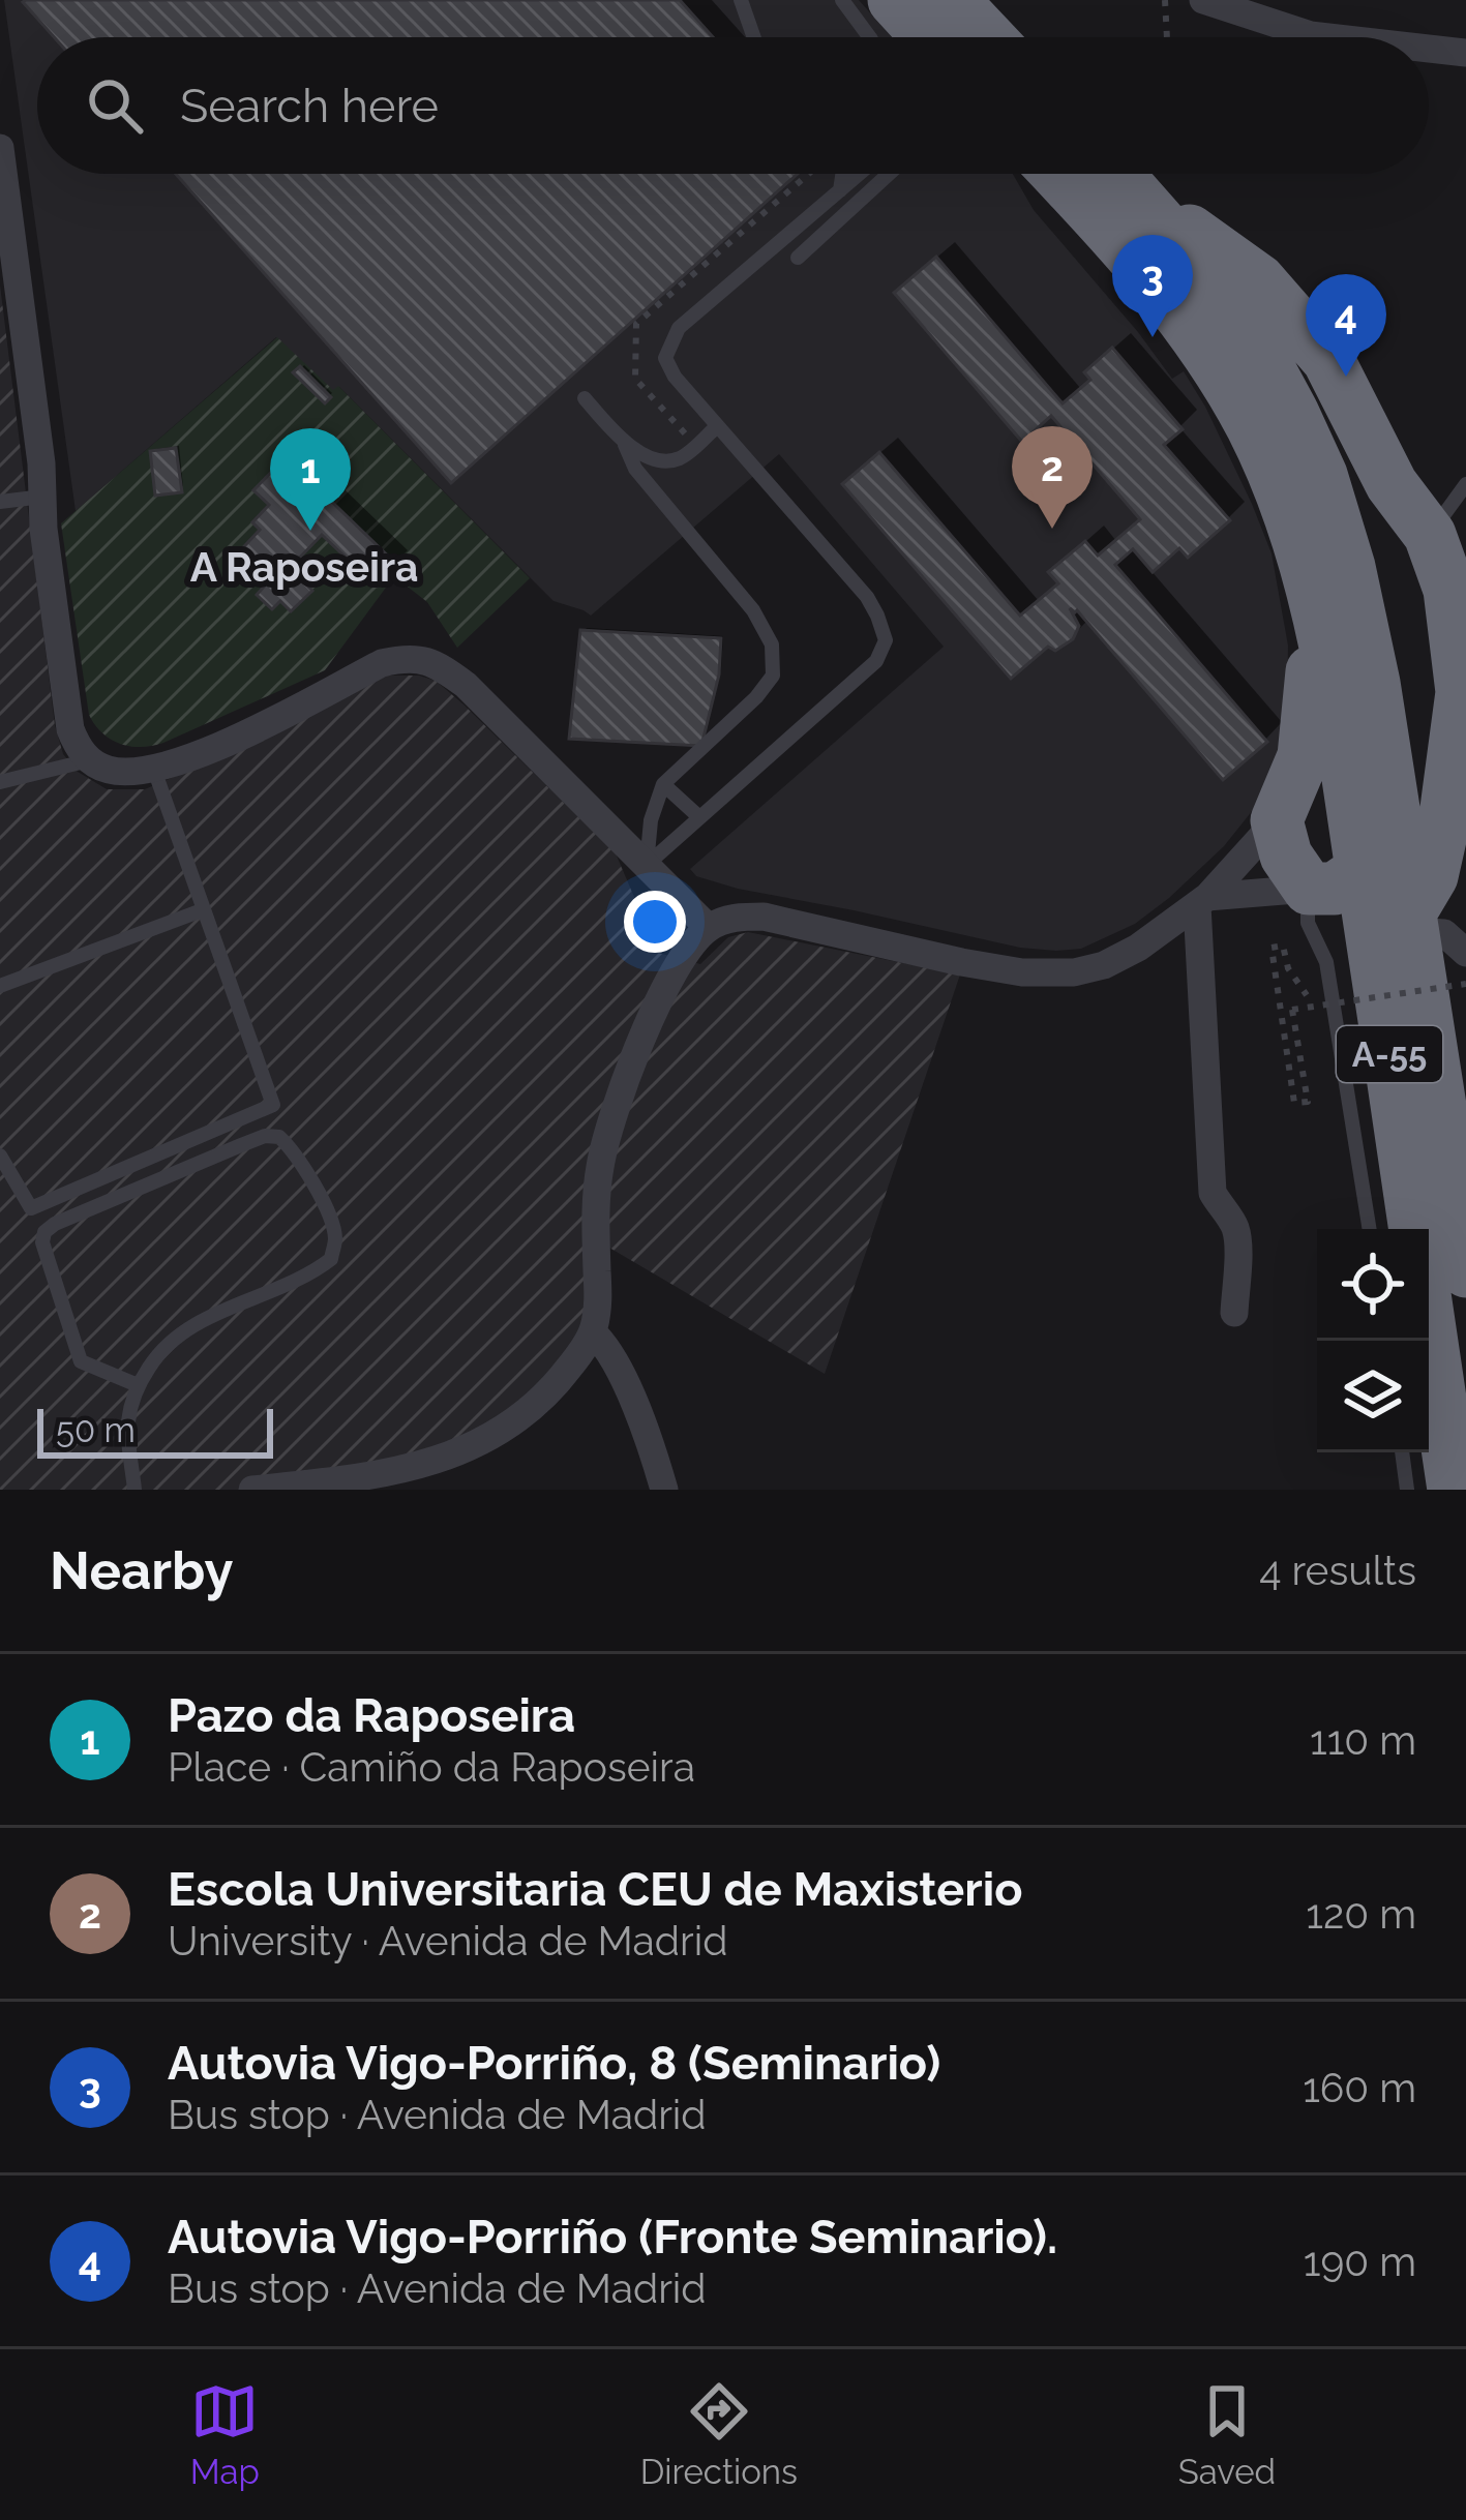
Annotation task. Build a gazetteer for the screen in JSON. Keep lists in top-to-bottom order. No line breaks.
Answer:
{"streets":{"highway":["A-55"]},"districts":["A Raposeira"],"scale_bar":"50 m","page":{"search":"Search here","pins":["3","4","2","1"],"scale":"50 m","heading":["Nearby","4 results"],"list":[{"mark":"1","name":"Pazo da Raposeira","note":"Place · Camiño da Raposeira","value":"110 m"},{"mark":"2","name":"Escola Universitaria CEU de Maxisterio","note":"University · Avenida de Madrid","value":"120 m"},{"mark":"3","name":"Autovia Vigo-Porriño, 8 (Seminario)","note":"Bus stop · Avenida de Madrid","value":"160 m"},{"mark":"4","name":"Autovia Vigo-Porriño (Fronte Seminario).","note":"Bus stop · Avenida de Madrid","value":"190 m"}],"nav":["Map","Directions","Saved"]}}
